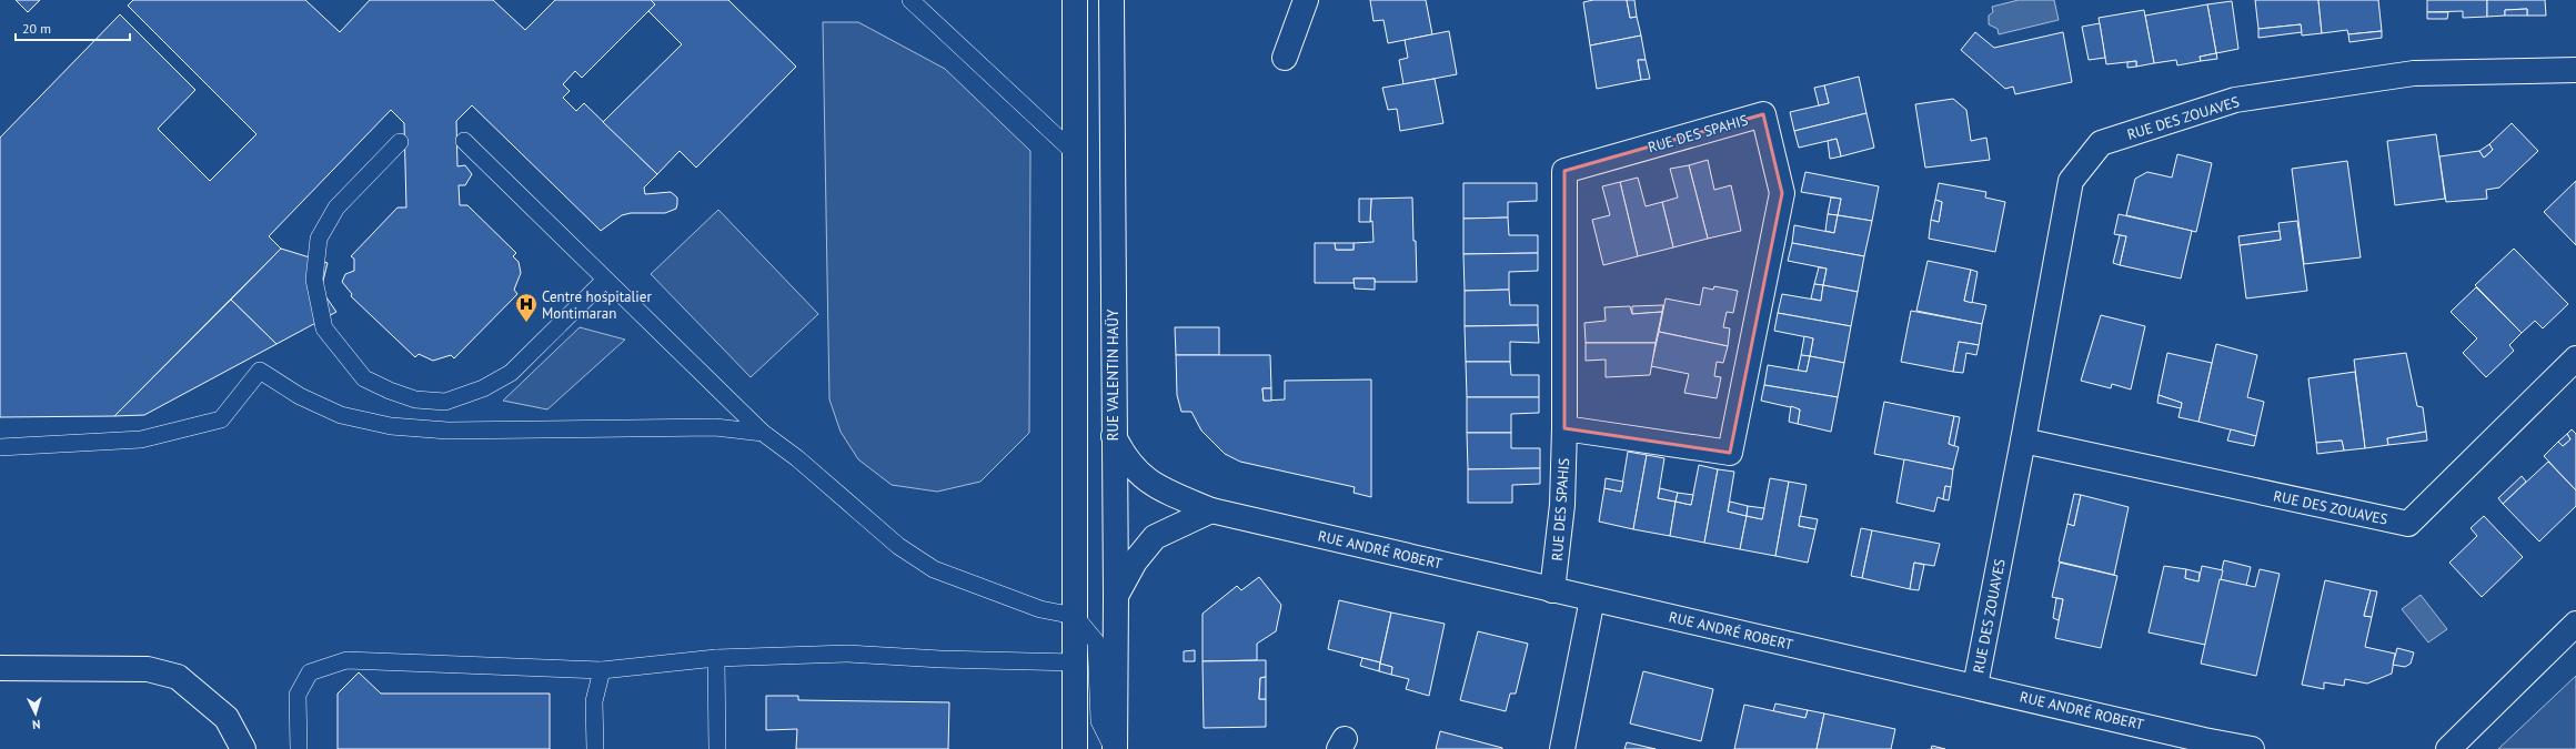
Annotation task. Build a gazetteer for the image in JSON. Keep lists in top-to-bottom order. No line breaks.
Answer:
{"streets":{"street":["RUE DES ZOUAVES","RUE DES SPAHIS","RUE VALENTIN HAÜY","RUE ANDRÉ ROBERT"]},"crossings":[["RUE DES ZOUAVES","RUE ANDRÉ ROBERT"],["RUE DES SPAHIS","RUE ANDRÉ ROBERT"],["RUE VALENTIN HAÜY","RUE ANDRÉ ROBERT"]],"places":{"hospital":["Centre hospitalier Montimaran"]},"scale_bar":"20 m","north":"bottom"}
